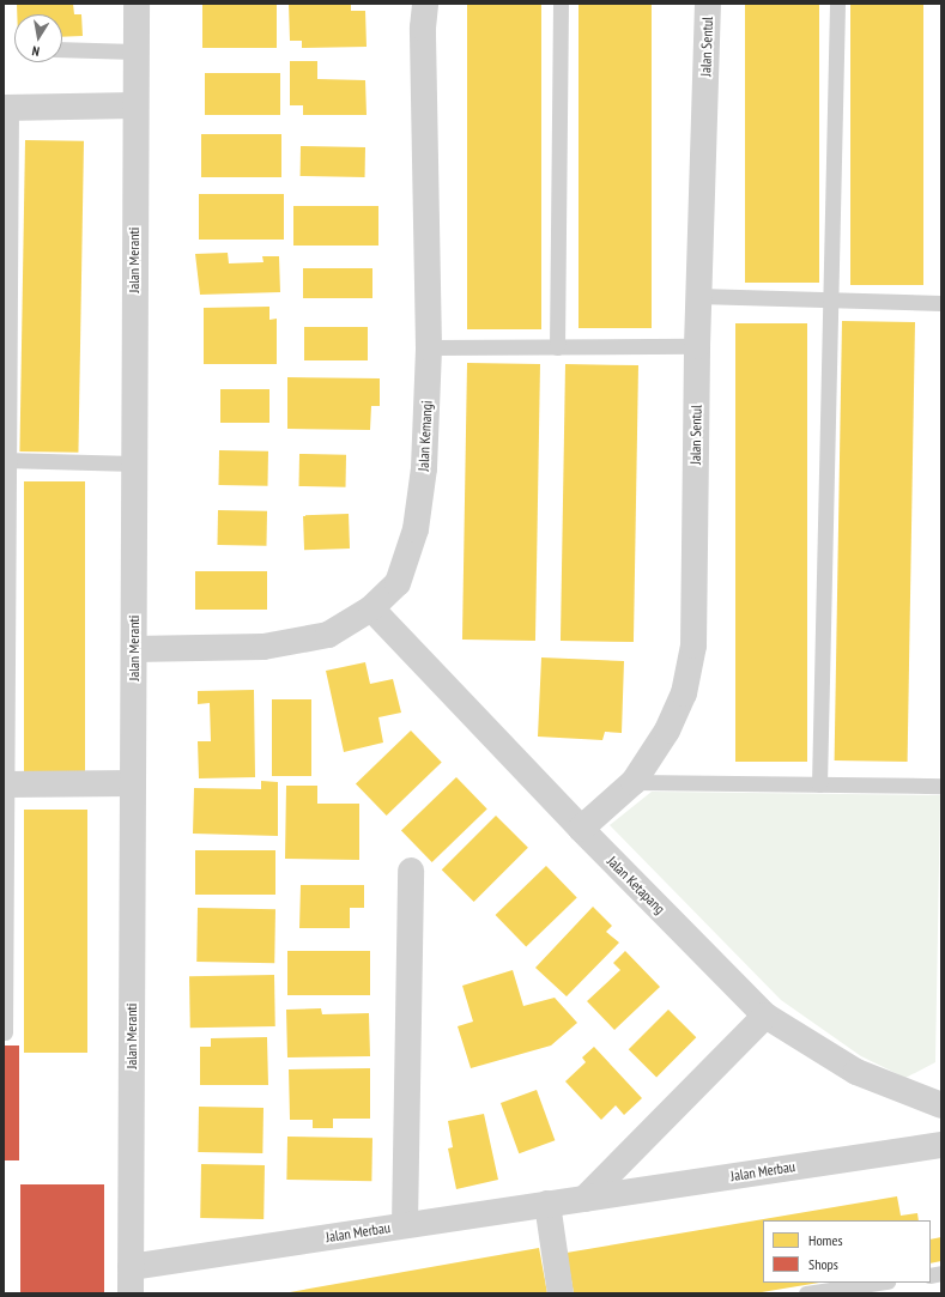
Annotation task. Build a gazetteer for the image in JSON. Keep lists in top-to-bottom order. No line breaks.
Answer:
{"streets":{"street":["Jalan Sentul","Jalan Meranti","Jalan Kemangi","Jalan Ketapang","Jalan Merbau"]},"crossings":[["Jalan Sentul","Jalan Ketapang"],["Jalan Meranti","Jalan Kemangi"],["Jalan Meranti","Jalan Merbau"],["Jalan Kemangi","Jalan Ketapang"]],"legend":["Homes","Shops"],"north":"bottom"}
